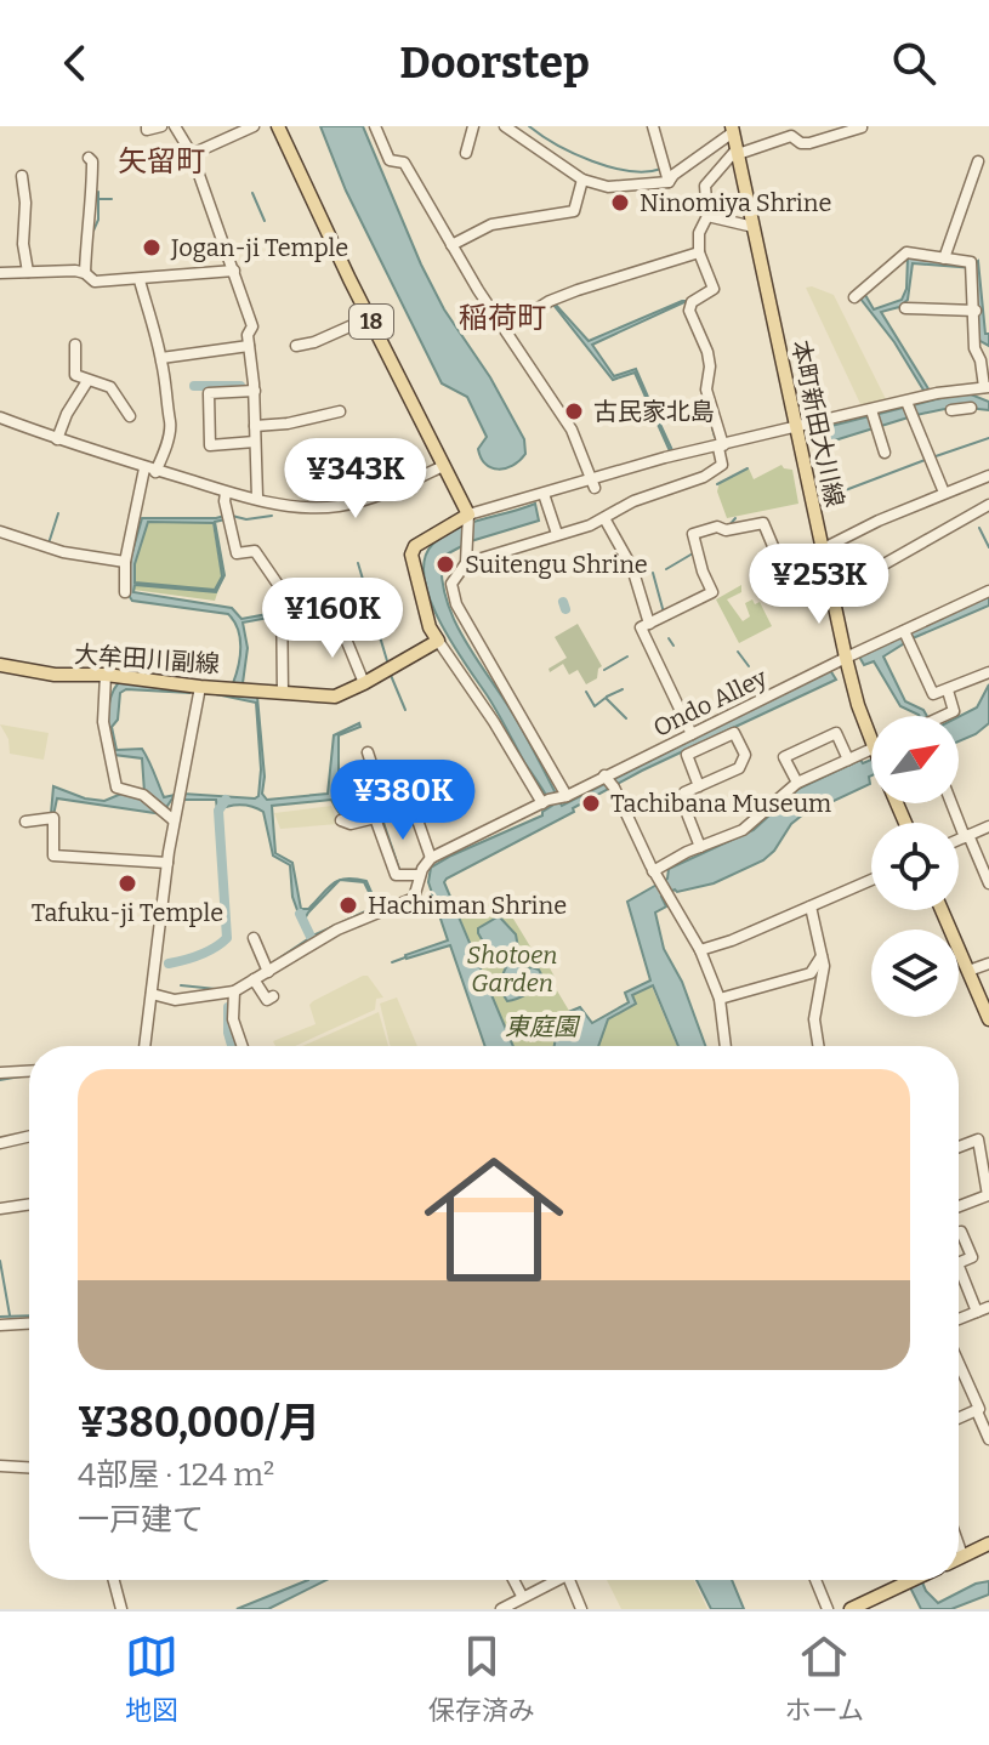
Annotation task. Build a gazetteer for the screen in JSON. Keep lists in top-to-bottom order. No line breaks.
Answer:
{"streets":{"main road":["18","本町新田大川線","大牟田川副線"],"street":["Ondo Alley"]},"crossings":[["本町新田大川線","Ondo Alley"]],"districts":["矢留町","稲荷町"],"parks":["Shotoen Garden","東庭園"],"places":["Ninomiya Shrine","Jogan-ji Temple","古民家北島","Suitengu Shrine","Tachibana Museum","Tafuku-ji Temple","Hachiman Shrine"],"north":"top right","page":{"header":"Doorstep","price":["¥343K","¥253K","¥160K","¥380K"],"list":[{"name":"¥380,000/月","note":"4部屋 · 124 m² · 一戸建て"}],"tabs":["地図","保存済み","ホーム"]}}
